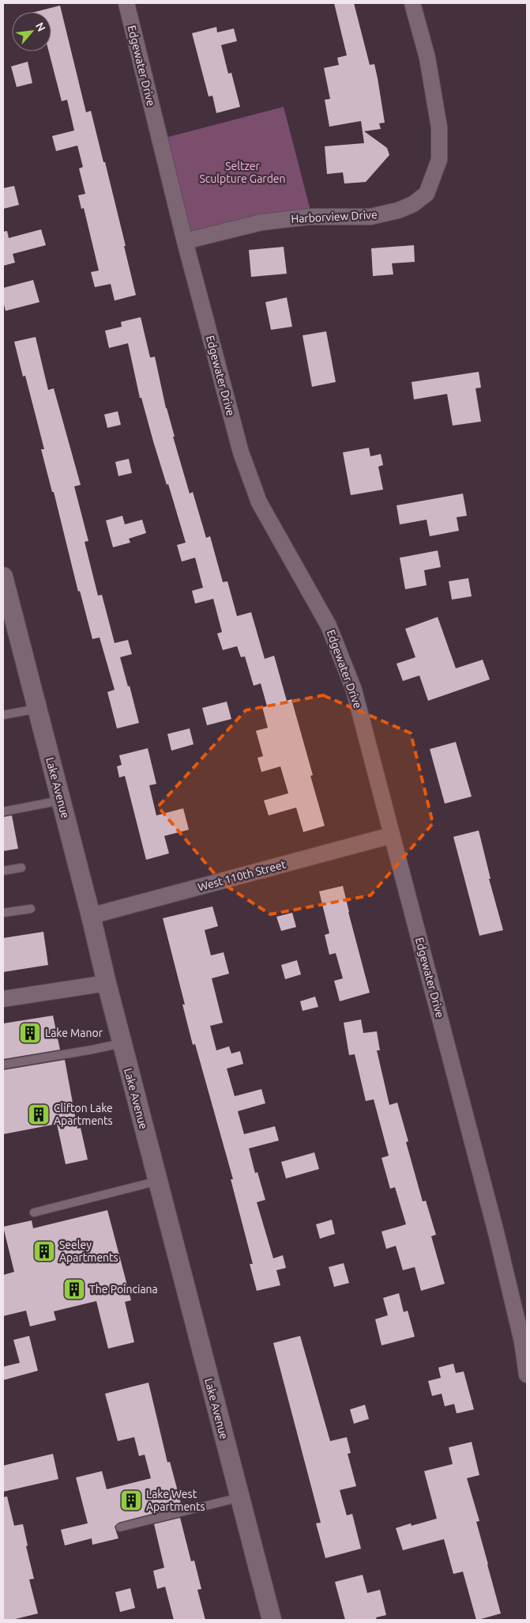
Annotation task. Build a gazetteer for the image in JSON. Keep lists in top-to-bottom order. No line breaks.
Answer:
{"streets":{"street":["Edgewater Drive","Harborview Drive","Lake Avenue","West 110th Street"]},"crossings":[["Edgewater Drive","Harborview Drive"],["Edgewater Drive","West 110th Street"],["Lake Avenue","West 110th Street"]],"parks":["Seltzer Sculpture Garden"],"places":{"building":["Lake Manor","Clifton Lake Apartments","Seeley Apartments","The Poinciana","Lake West Apartments"]},"north":"top right"}
